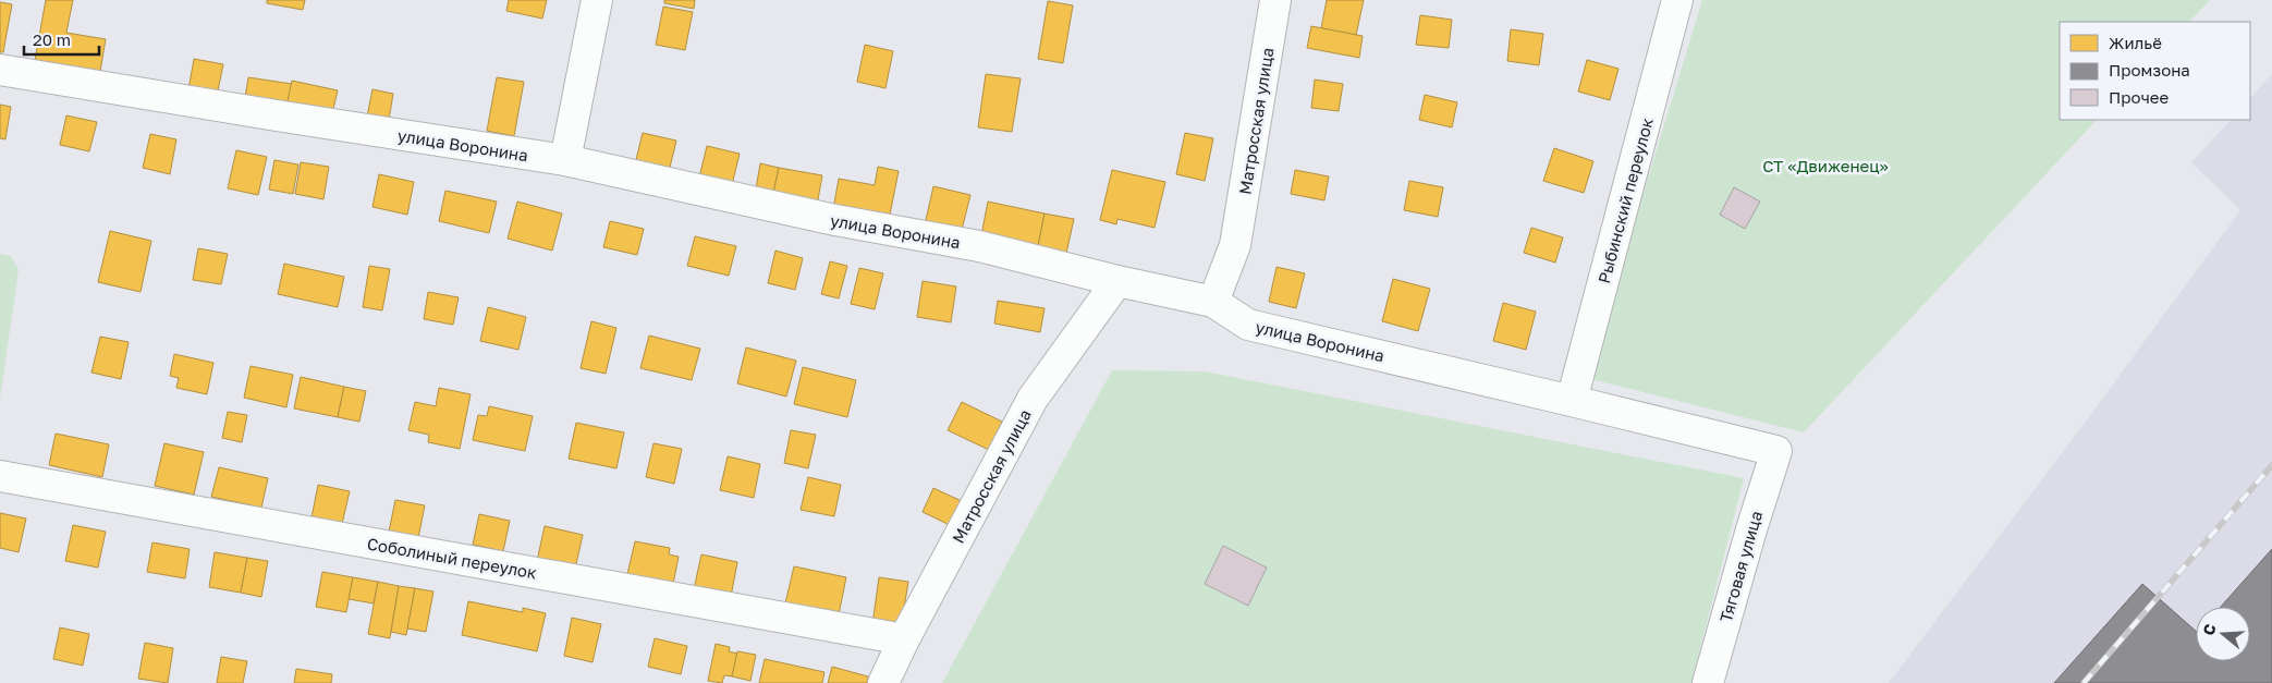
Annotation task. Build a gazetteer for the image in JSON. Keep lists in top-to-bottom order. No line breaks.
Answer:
{"streets":{"street":["Матросская улица","улица Воронина","Рыбинский переулок","Соболиный переулок","Тяговая улица"]},"crossings":[["Матросская улица","улица Воронина"],["Матросская улица","Соболиный переулок"],["улица Воронина","Рыбинский переулок"],["улица Воронина","Тяговая улица"]],"parks":["СТ «Движенец»"],"legend":["Жильё","Промзона","Прочее"],"scale_bar":"20 m","north":"left"}
